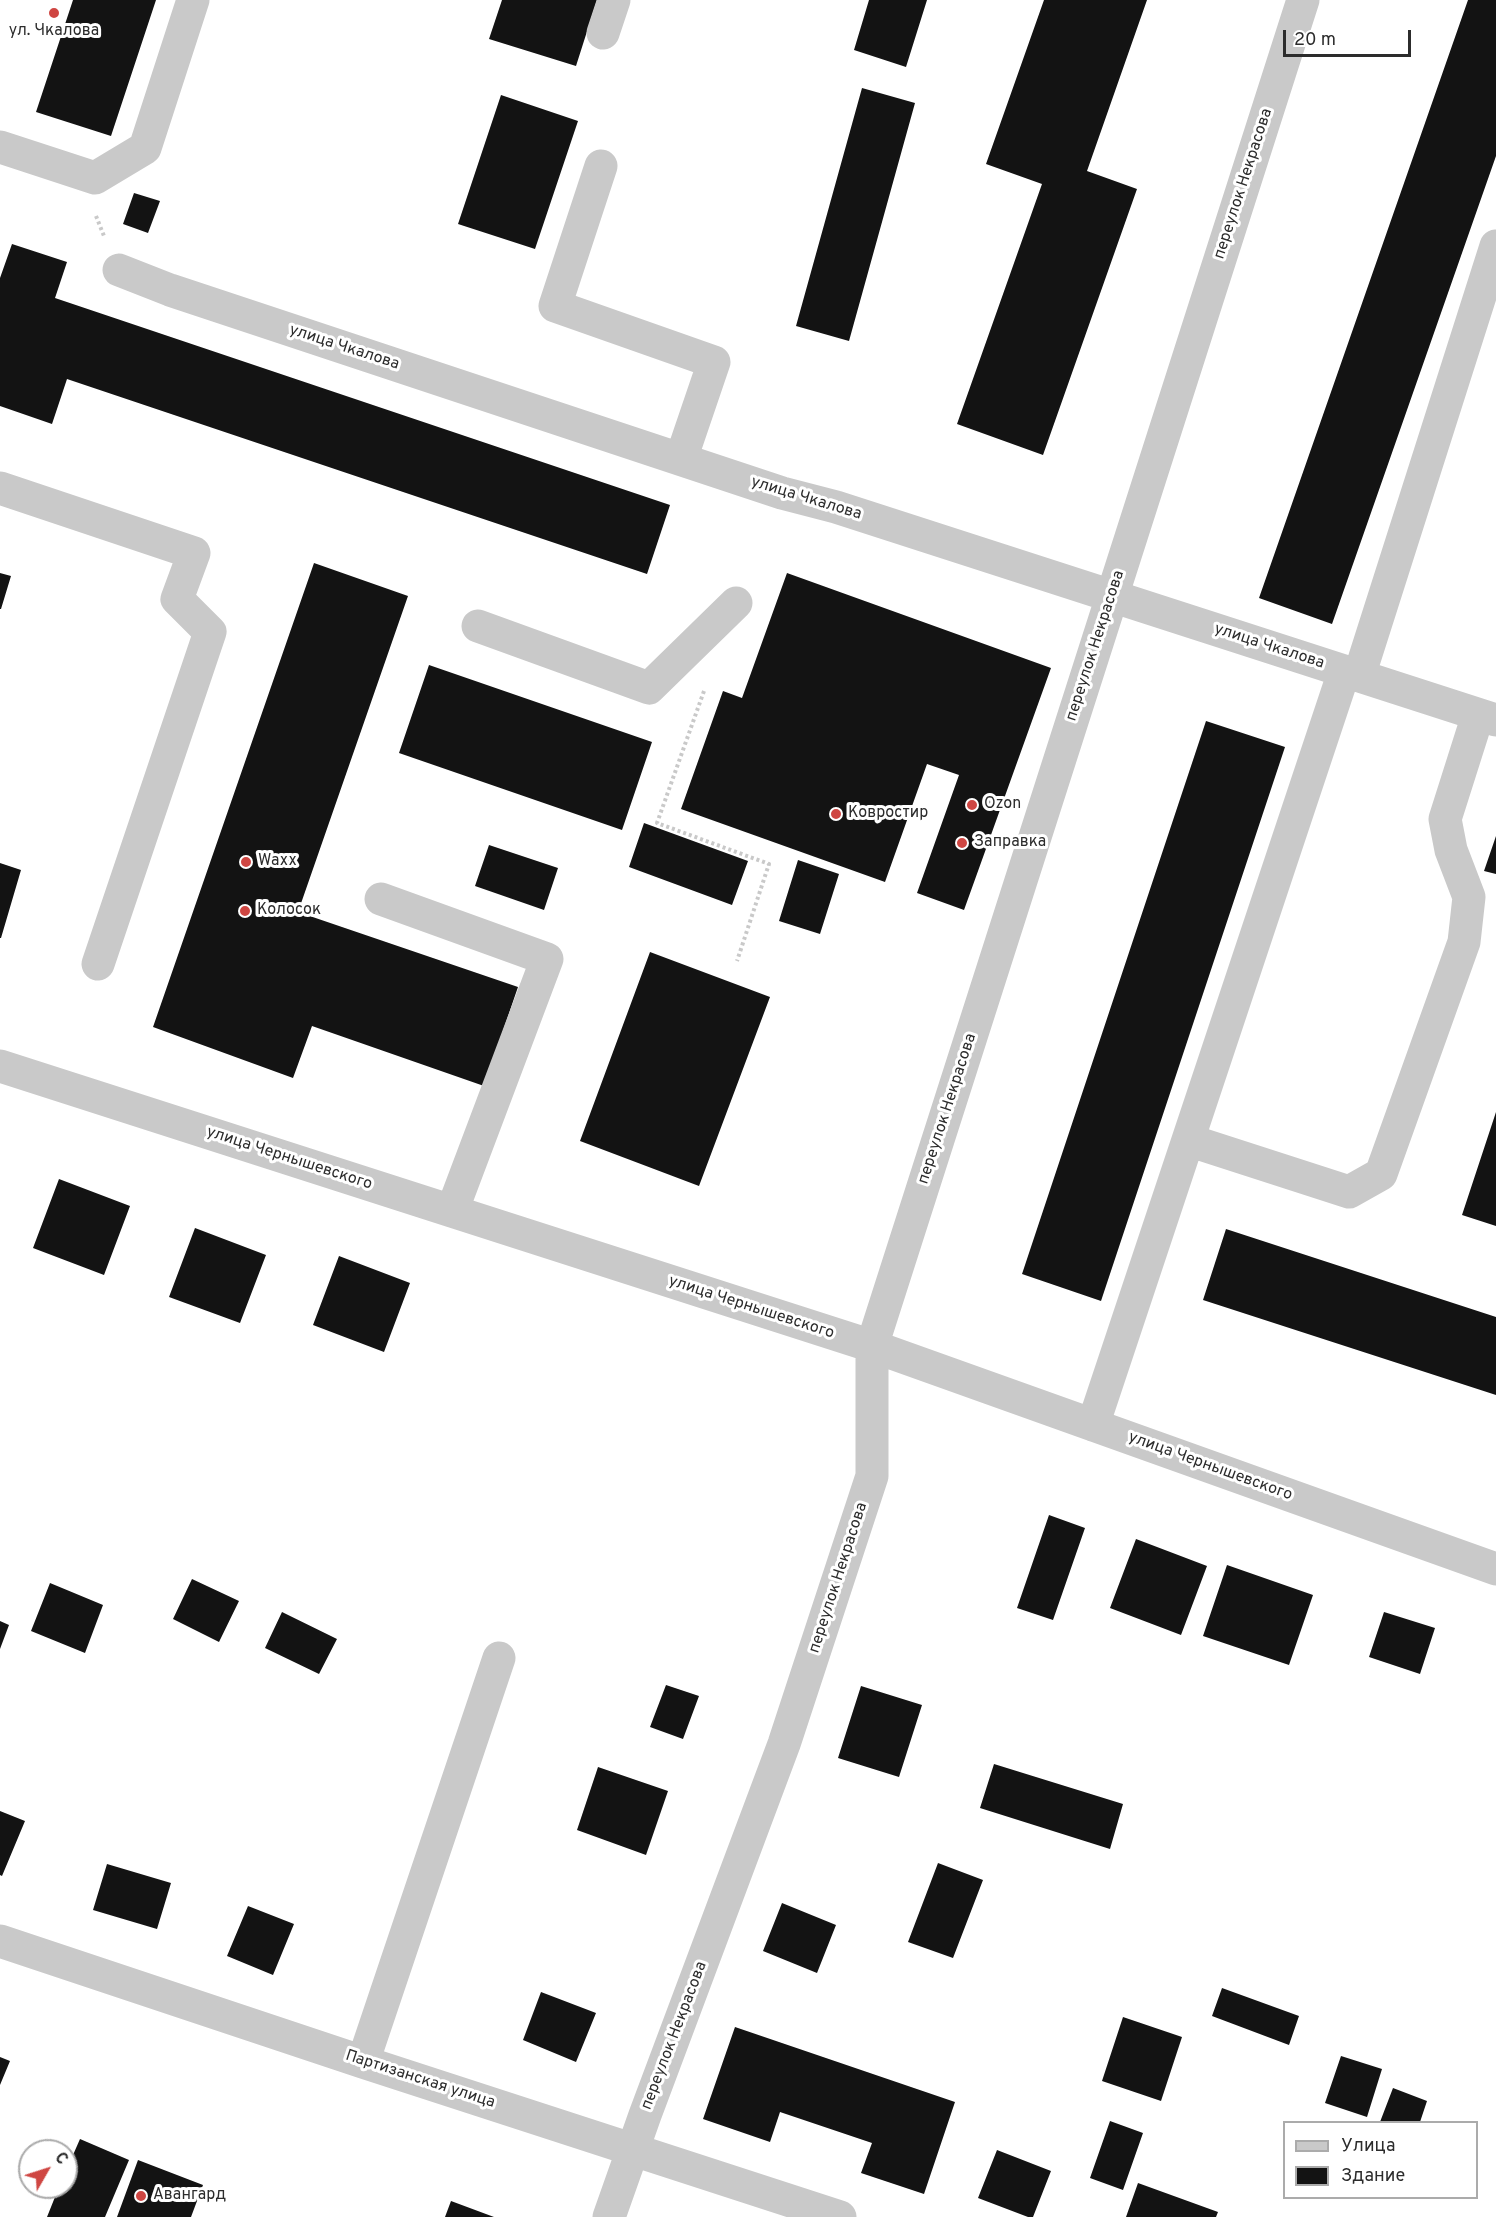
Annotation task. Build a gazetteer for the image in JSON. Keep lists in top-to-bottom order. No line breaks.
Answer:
{"streets":{"street":["переулок Некрасова","улица Чкалова","улица Чернышевского","Партизанская улица"]},"crossings":[["переулок Некрасова","улица Чкалова"],["переулок Некрасова","улица Чернышевского"],["переулок Некрасова","Партизанская улица"]],"places":["ул. Чкалова","Ozon","Ковростир","Заправка","Waxx","Колосок","Авангард"],"legend":["Улица","Здание"],"scale_bar":"20 m","north":"top right"}
